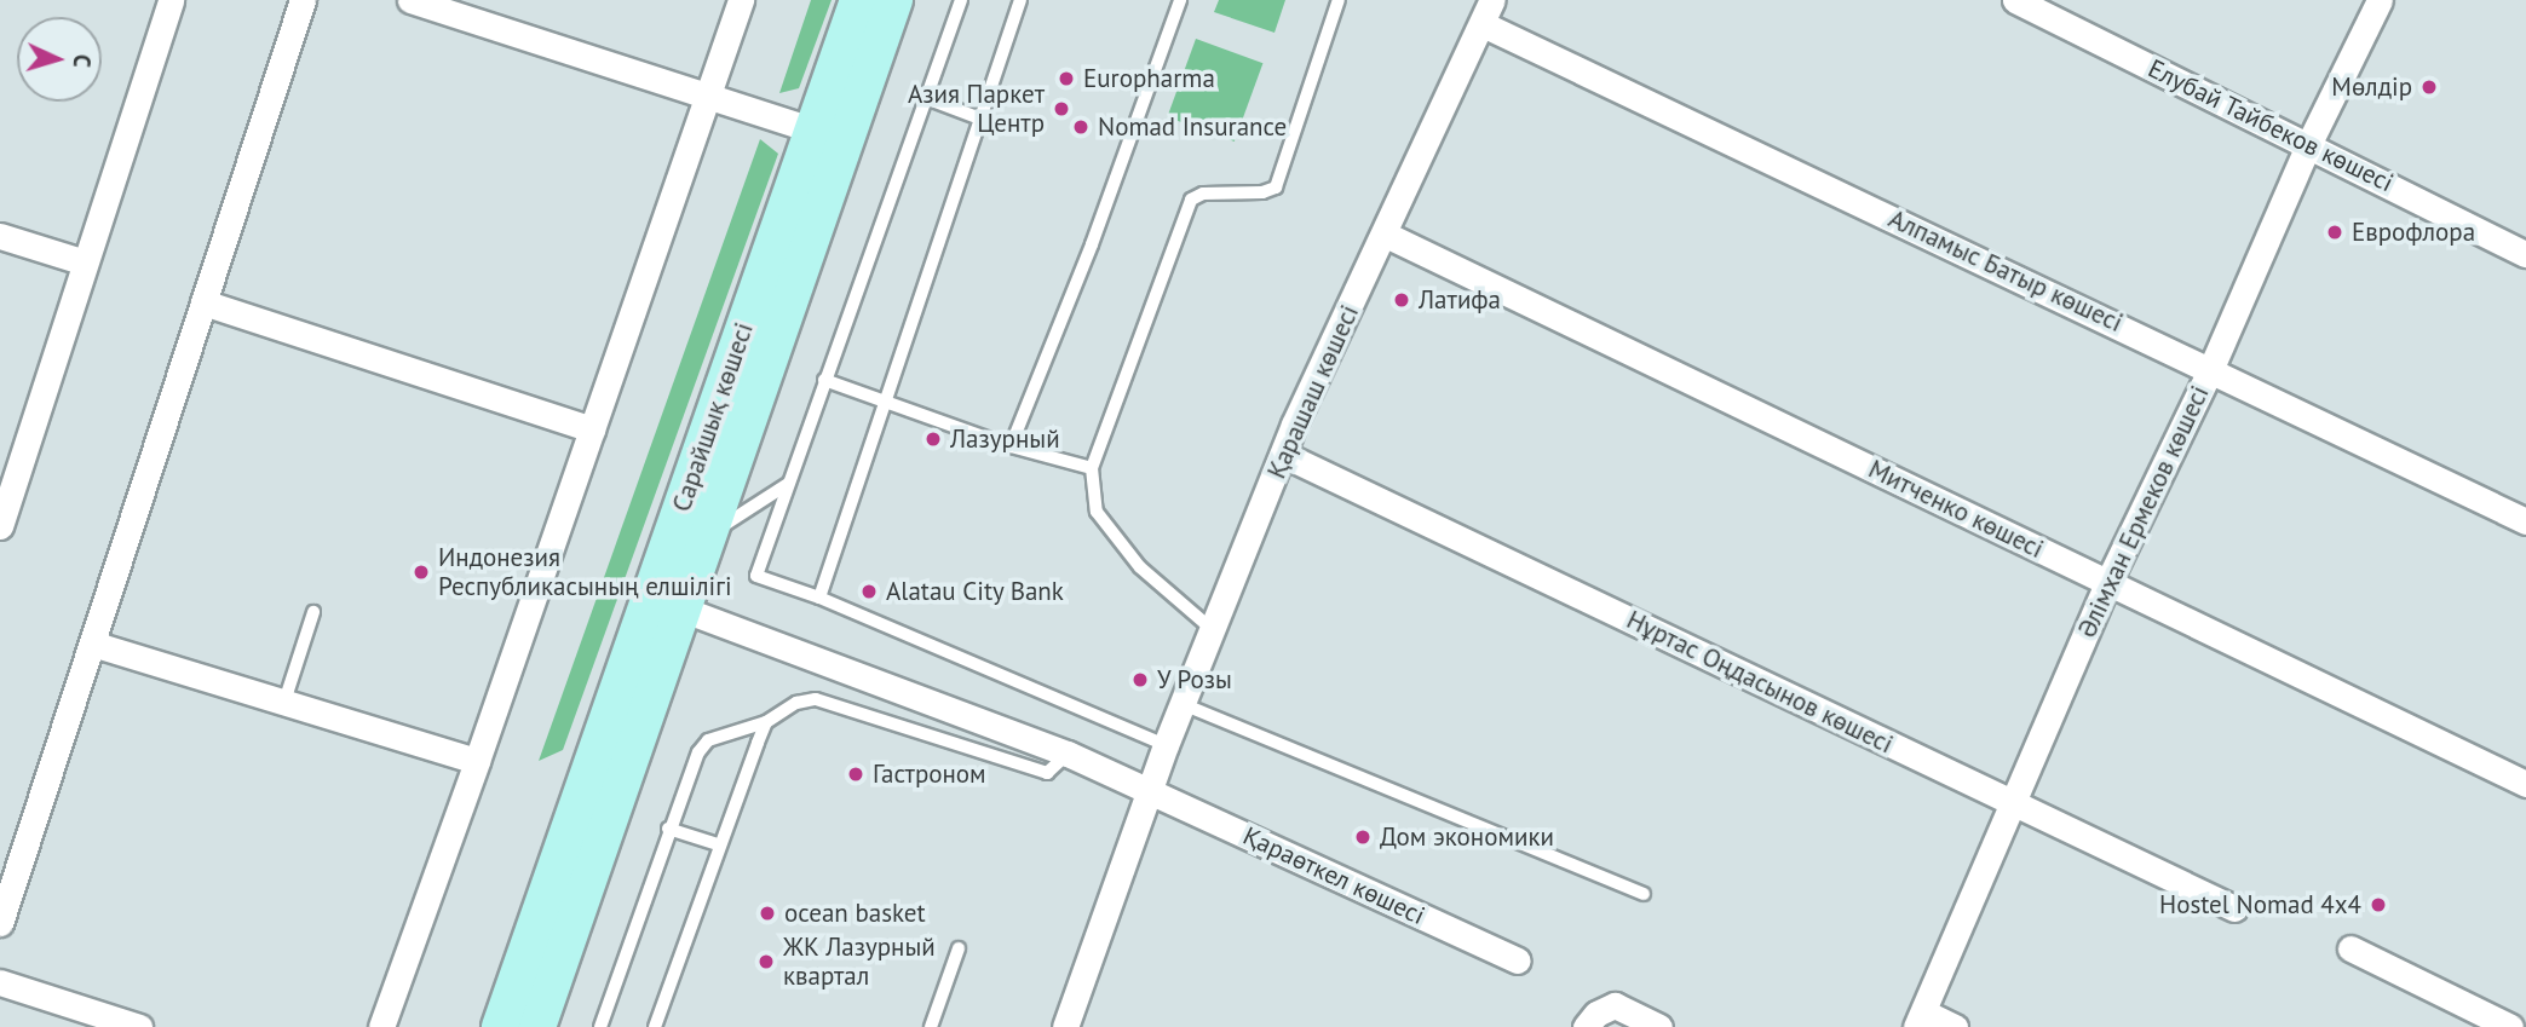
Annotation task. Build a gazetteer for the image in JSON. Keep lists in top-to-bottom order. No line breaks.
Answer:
{"streets":{"main road":["Сарайшық көшесі"],"street":["Елубай Тайбеков көшесі","Алпамыс Батыр көшесі","Қарашаш көшесі","Митченко көшесі","Әлімхан Ермеков көшесі","Нұртас Оңдасынов көшесі","Қараөткел көшесі"]},"crossings":[["Елубай Тайбеков көшесі","Әлімхан Ермеков көшесі"],["Алпамыс Батыр көшесі","Қарашаш көшесі"],["Алпамыс Батыр көшесі","Әлімхан Ермеков көшесі"],["Қарашаш көшесі","Митченко көшесі"],["Қарашаш көшесі","Нұртас Оңдасынов көшесі"],["Қарашаш көшесі","Қараөткел көшесі"],["Сарайшық көшесі","Қараөткел көшесі"],["Митченко көшесі","Әлімхан Ермеков көшесі"],["Әлімхан Ермеков көшесі","Нұртас Оңдасынов көшесі"]],"places":["Europharma","Мөлдір","Азия Паркет Центр","Nomad Insurance","Еврофлора","Латифа","Лазурный","Индонезия Республикасының елшілігі","Alatau City Bank","У Розы","Гастроном","Дом экономики","Hostel Nomad 4x4","ocean basket","ЖК Лазурный квартал"],"north":"right"}
